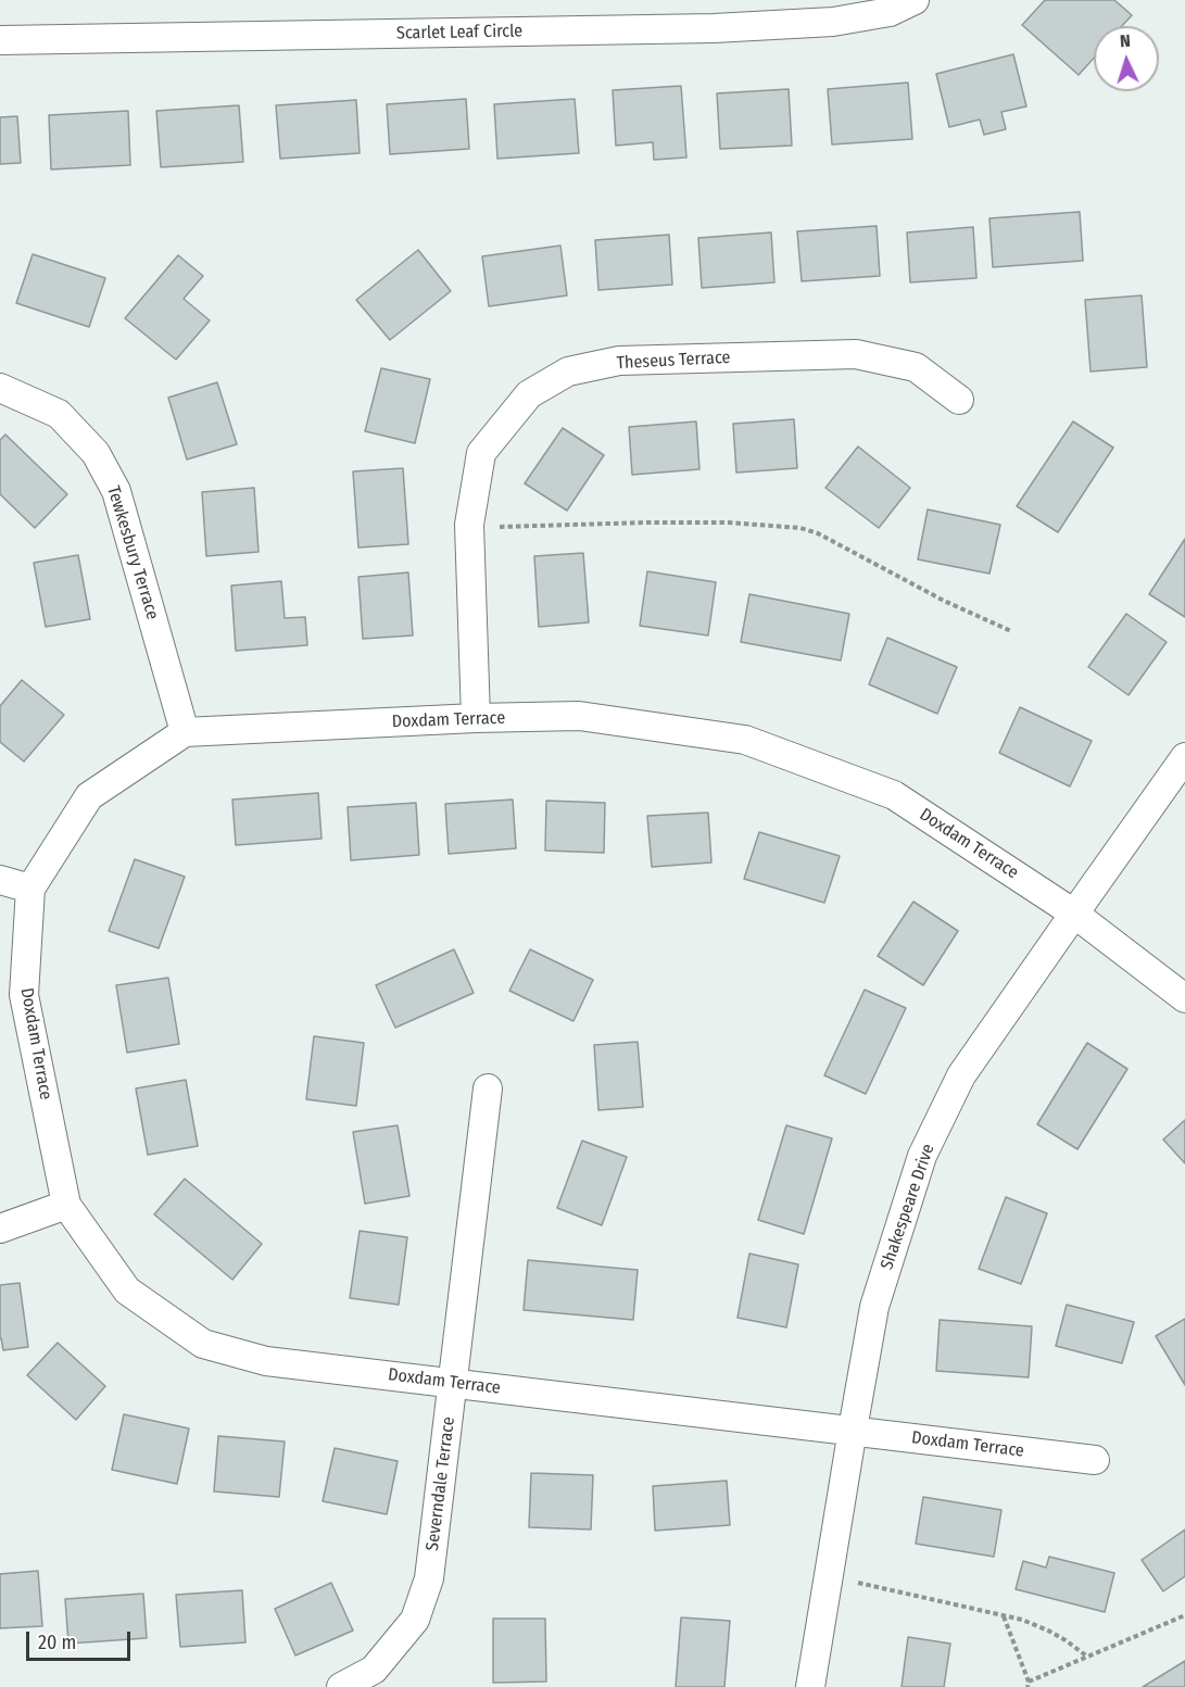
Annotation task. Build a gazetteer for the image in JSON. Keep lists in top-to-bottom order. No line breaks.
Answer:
{"streets":{"street":["Scarlet Leaf Circle","Theseus Terrace","Tewkesbury Terrace","Doxdam Terrace","Shakespeare Drive","Severndale Terrace"]},"crossings":[["Theseus Terrace","Doxdam Terrace"],["Tewkesbury Terrace","Doxdam Terrace"],["Doxdam Terrace","Shakespeare Drive"],["Doxdam Terrace","Severndale Terrace"]],"scale_bar":"20 m","north":"top"}
